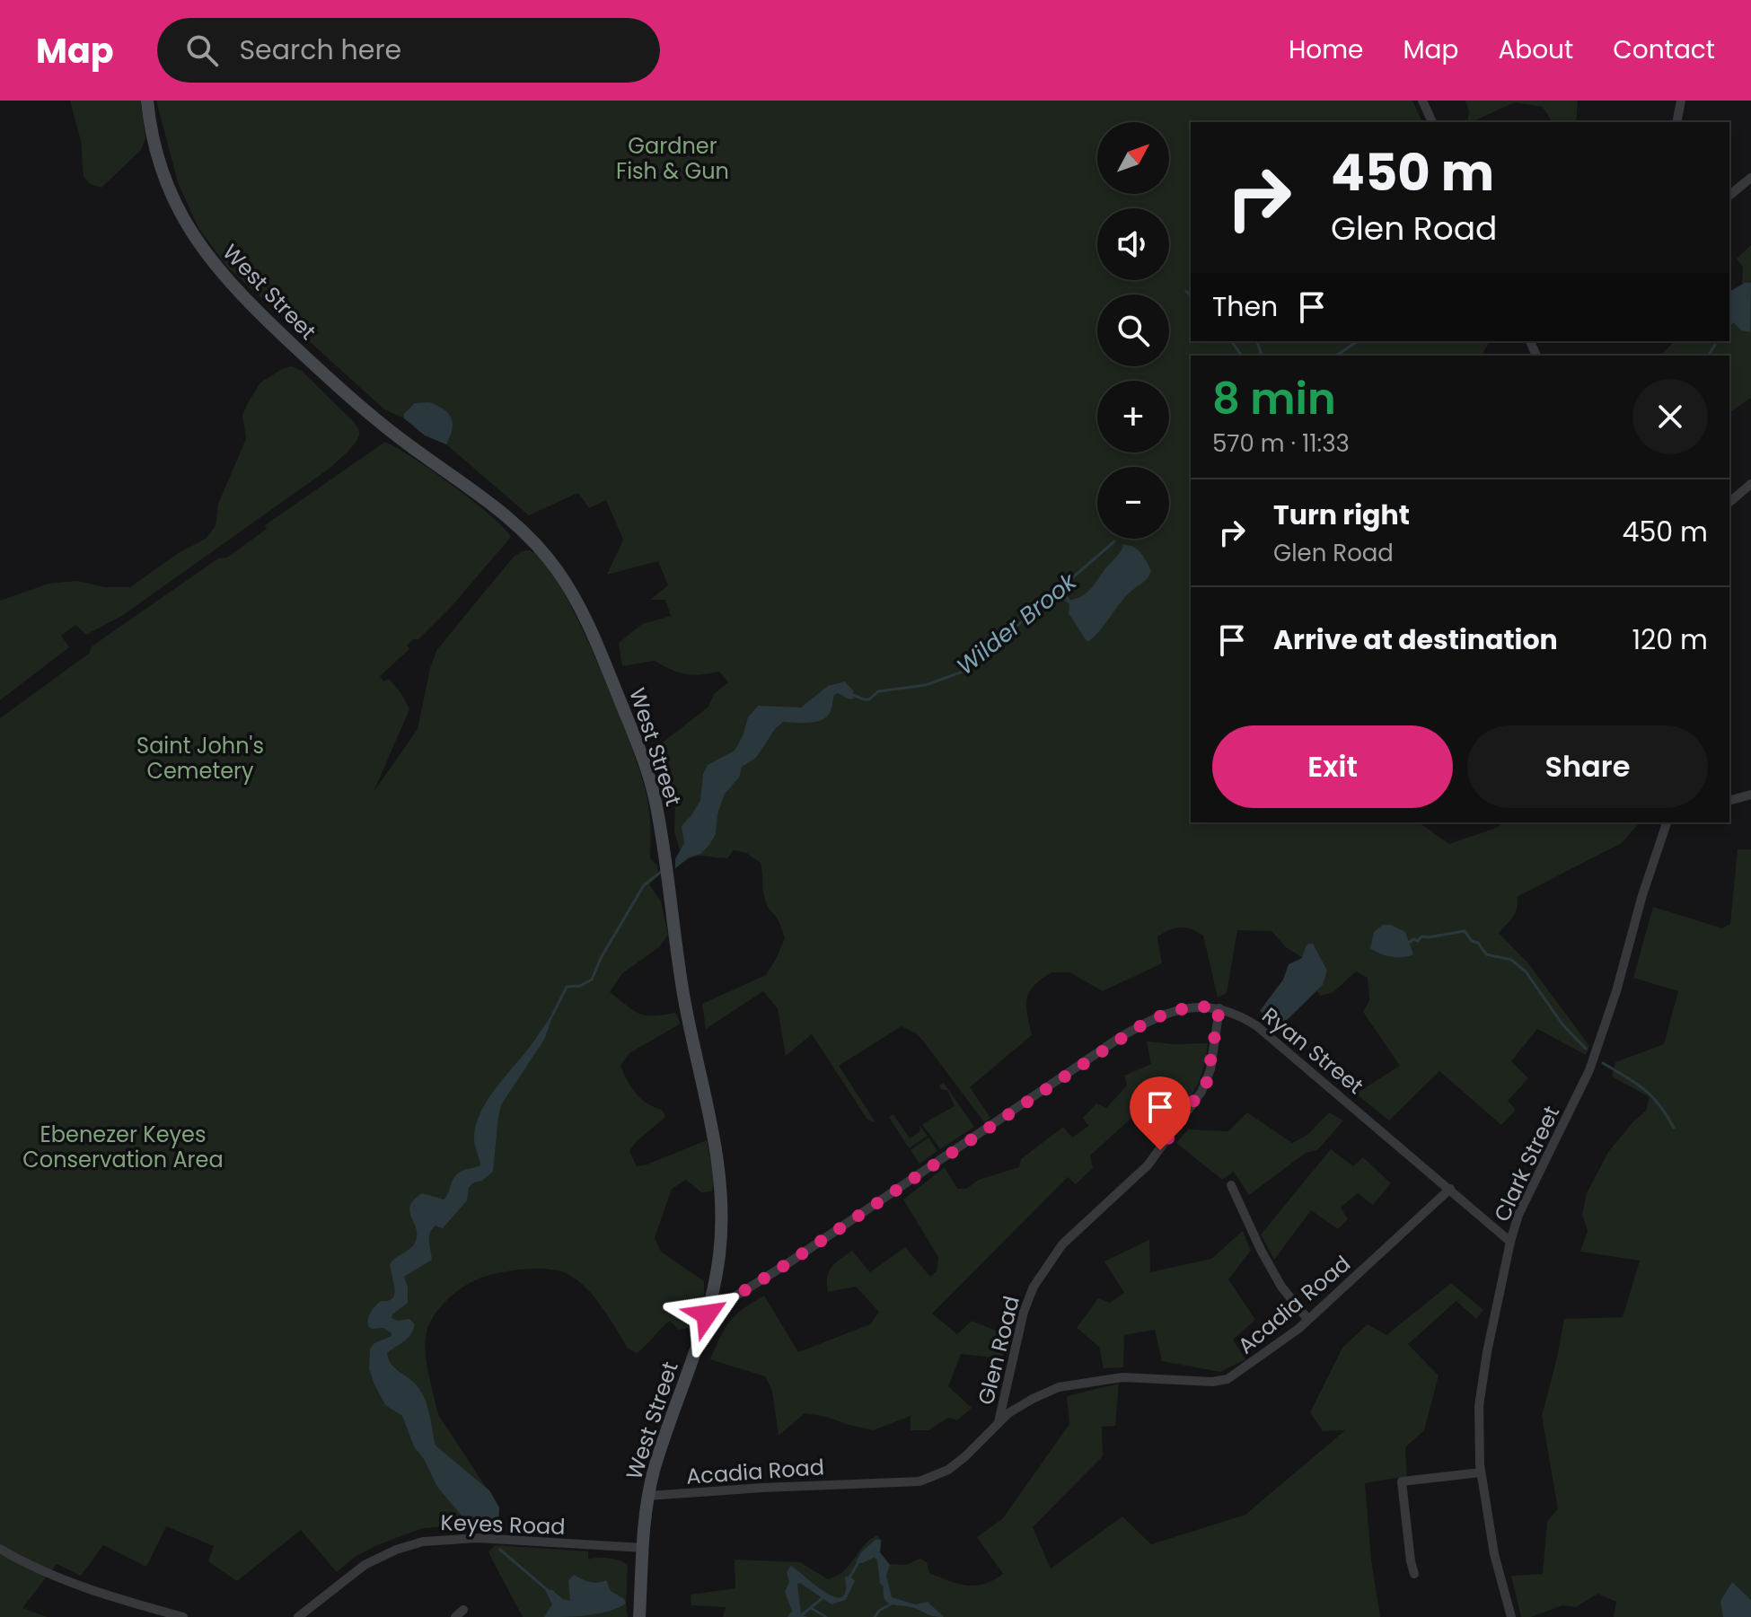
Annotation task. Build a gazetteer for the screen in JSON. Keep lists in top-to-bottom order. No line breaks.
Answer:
{"streets":{"main road":["West Street"],"street":["Ryan Street","Clark Street","Acadia Road","Glen Road","Keyes Road"]},"crossings":[["West Street","Ryan Street"],["West Street","Acadia Road"],["West Street","Keyes Road"],["Ryan Street","Clark Street"],["Ryan Street","Acadia Road"],["Ryan Street","Glen Road"],["Acadia Road","Glen Road"]],"water":["Wilder Brook"],"parks":["Gardner Fish & Gun","Saint John's Cemetery","Ebenezer Keyes Conservation Area"],"north":"top right","page":{"header":"Map","search":"Search here","nav":["Home","Map","About","Contact"],"map_buttons":["+","−"],"turn":["450 m","Glen Road"],"then":"Then","heading":["8 min","570 m · 11:33"],"list":[{"name":"Turn right","note":"Glen Road","value":"450 m"},{"name":"Arrive at destination","value":"120 m"}],"buttons":["Exit","Share"]}}
